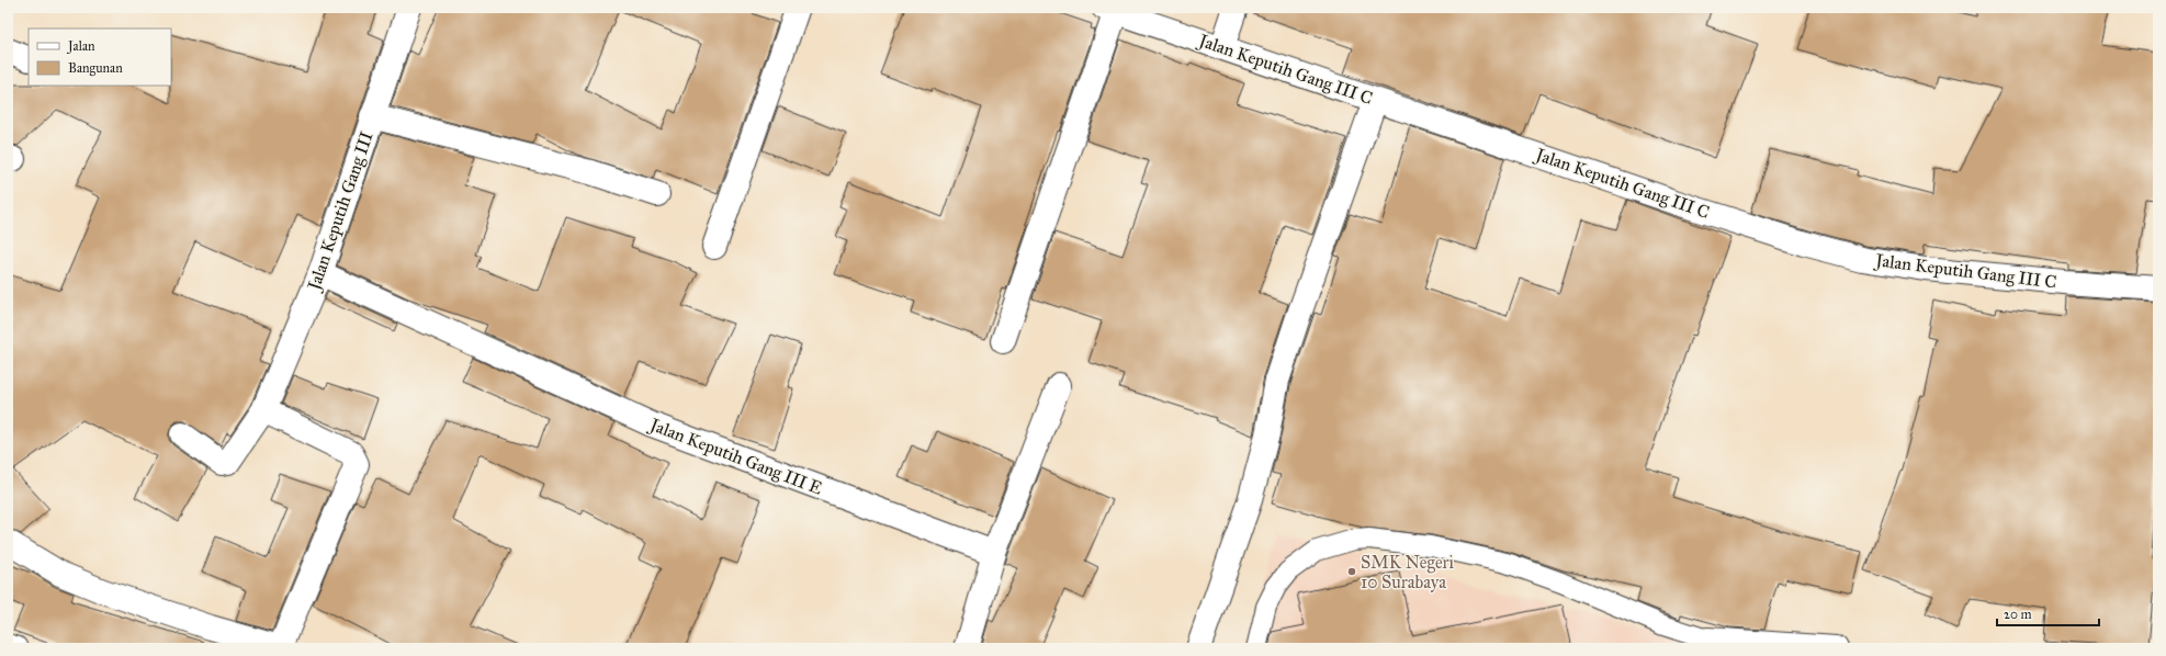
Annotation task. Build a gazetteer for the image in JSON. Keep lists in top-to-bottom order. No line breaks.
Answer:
{"streets":{"street":["Jalan Keputih Gang III C","Jalan Keputih Gang III","Jalan Keputih Gang III E"]},"crossings":[["Jalan Keputih Gang III","Jalan Keputih Gang III E"]],"places":["SMK Negeri 10 Surabaya"],"legend":["Jalan","Bangunan"],"scale_bar":"20 m"}
